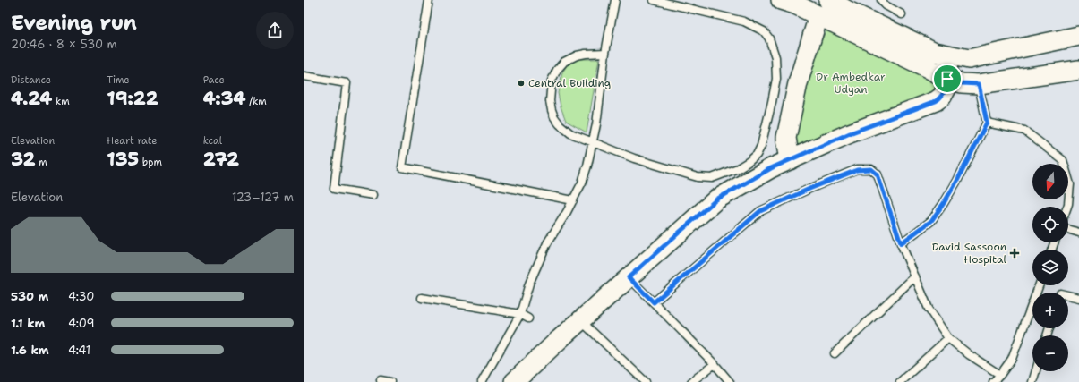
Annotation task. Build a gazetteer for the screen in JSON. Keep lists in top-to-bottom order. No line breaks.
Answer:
{"parks":["Dr Ambedkar Udyan"],"places":{"other":["Central Building"],"health":["David Sassoon Hospital"]},"north":"bottom","page":{"heading":["Evening run","20:46 · 8 × 530 m"],"stats":[["Distance","4.24 km"],["Time","19:22"],["Pace","4:34 /km"],["Elevation","32 m"],["Heart rate","135 bpm"],["kcal","272"]],"map_buttons":["+","−"],"chart":["Elevation","123–127 m"],"list":[{"name":"530 m","note":"4:30"},{"name":"1.1 km","note":"4:09"},{"name":"1.6 km","note":"4:41"}]}}
